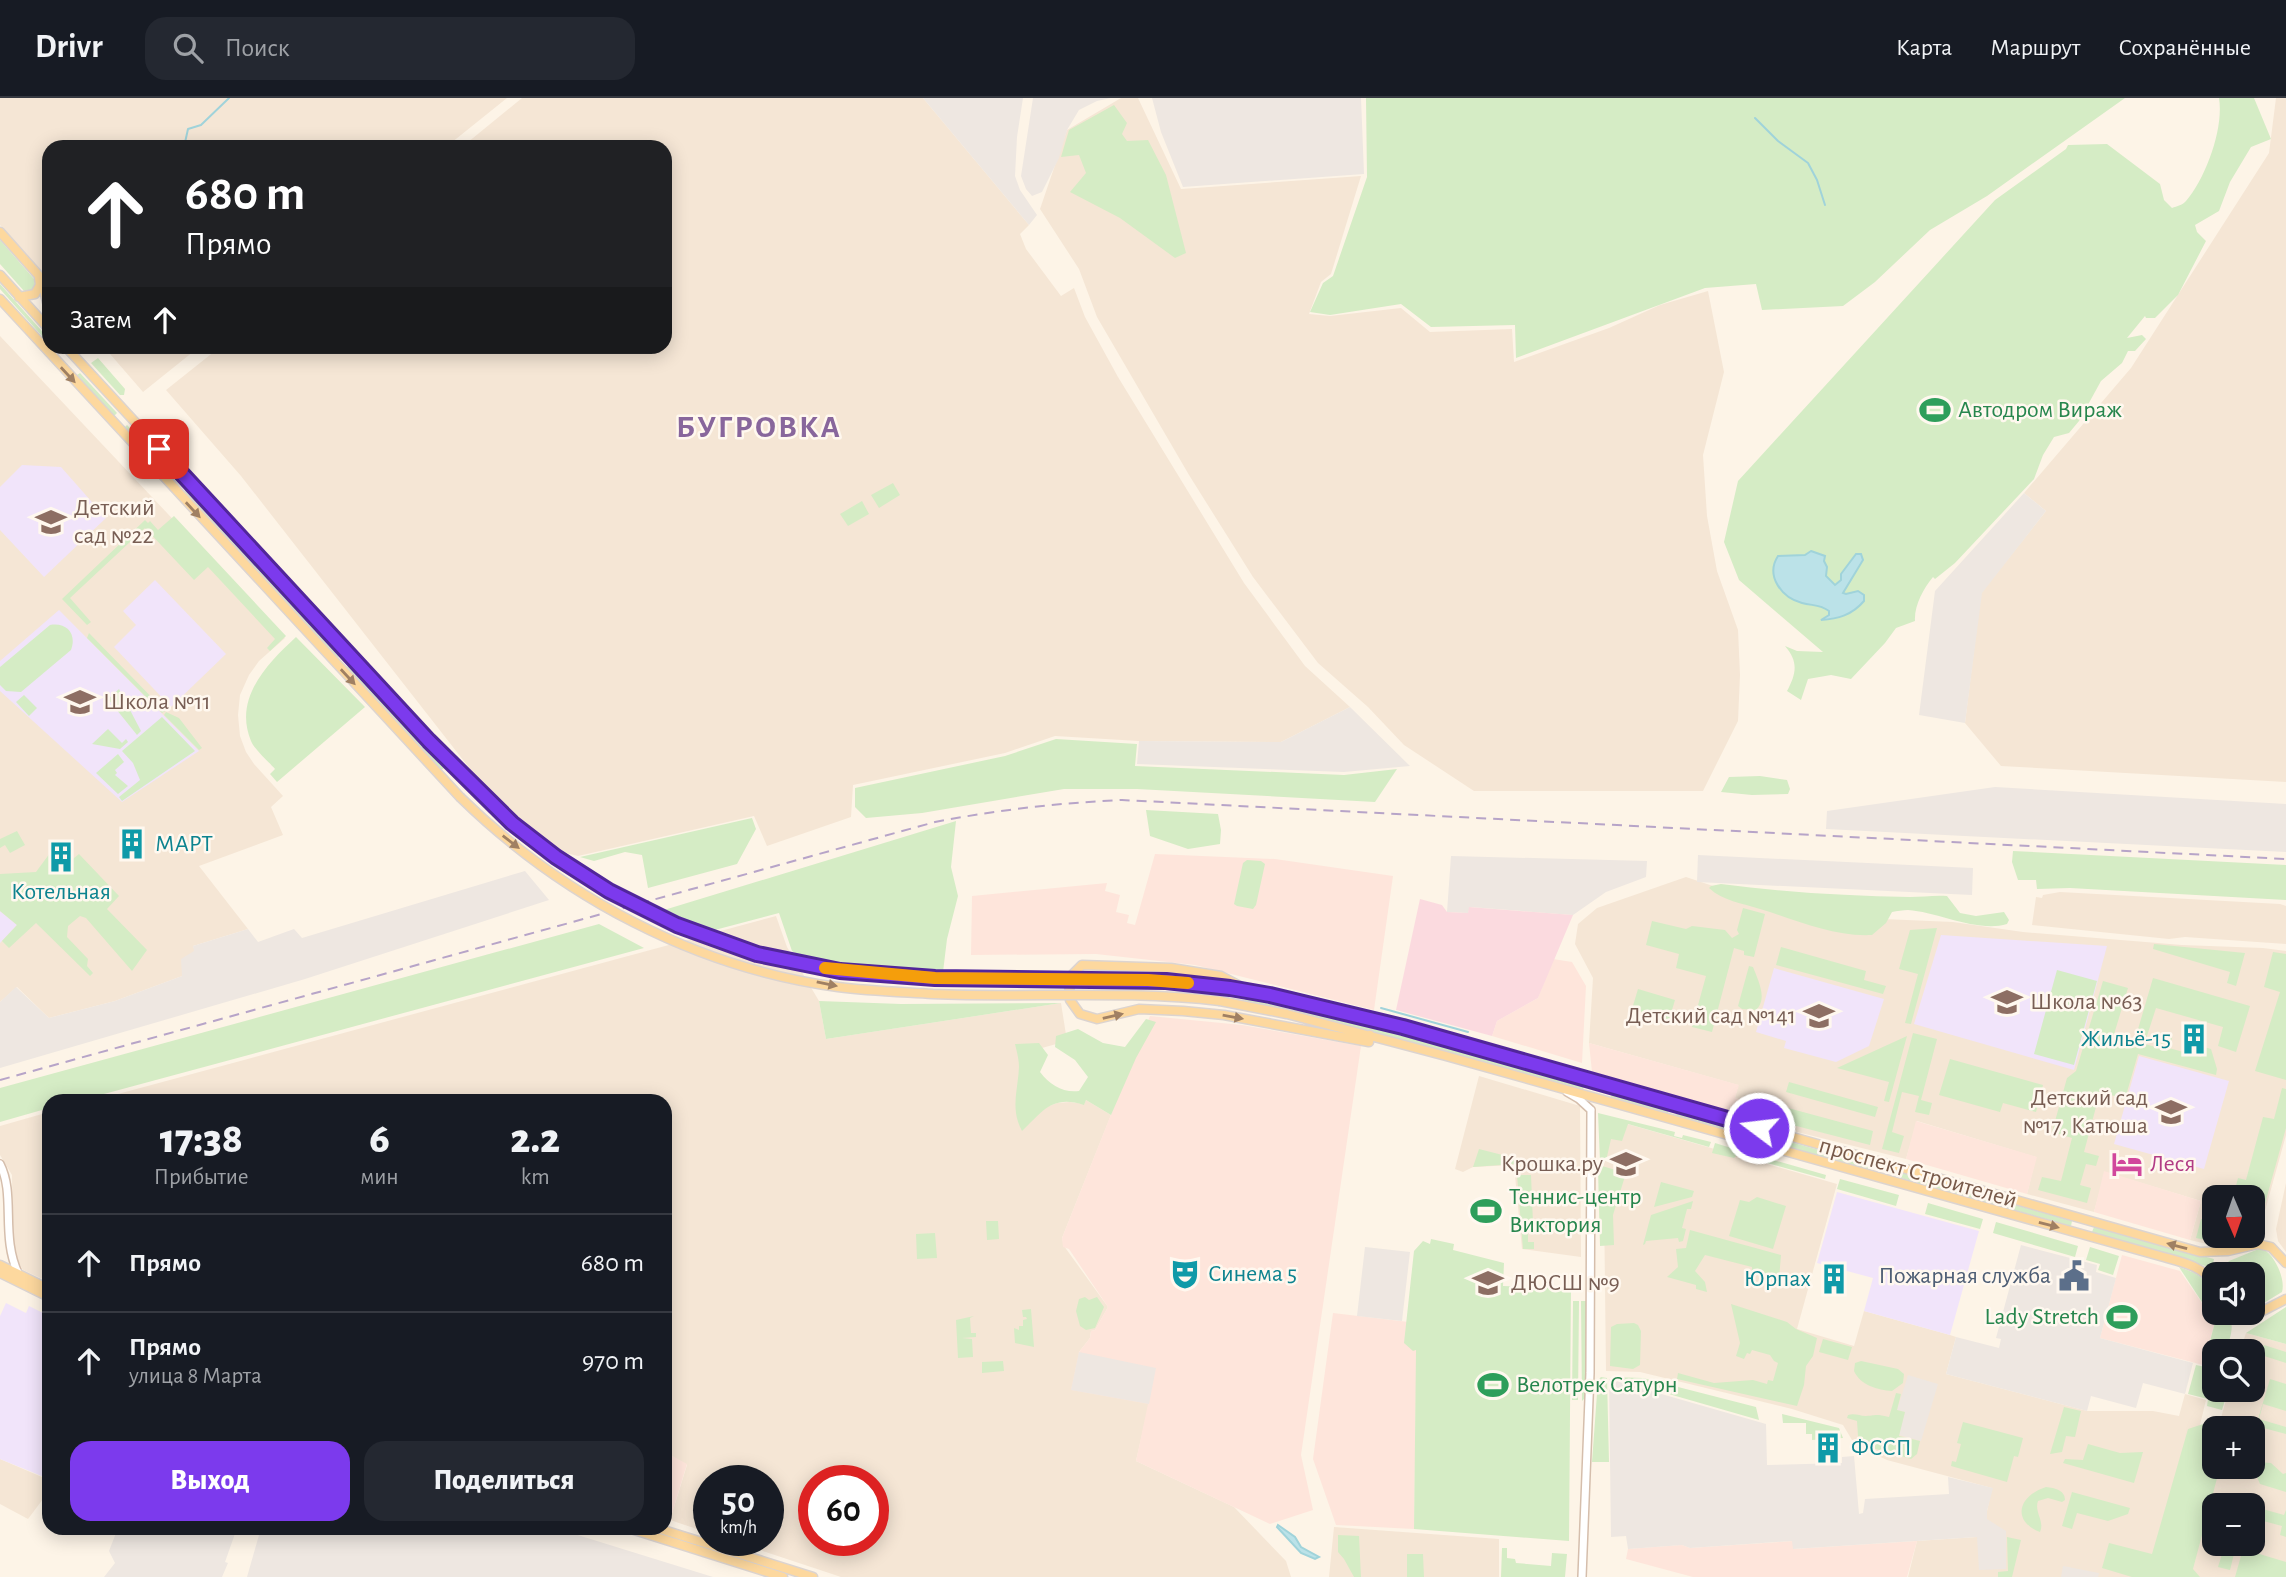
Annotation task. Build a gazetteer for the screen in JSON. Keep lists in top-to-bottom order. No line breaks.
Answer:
{"streets":{"main road":["проспект Строителей"]},"districts":["БУГРОВКА"],"places":{"sports":["Автодром Вираж","Теннис-центр Виктория","Lady Stretch","Велотрек Сатурн"],"school or university":["Детский сад №22","Школа №11","Школа №63","Детский сад №141","Детский сад №17, Катюша","Крошка.ру","ДЮСШ №9"],"building":["МАРТ","Котельная","Жильё-15","Юрпах","ФССП"],"hotel":["Леся"],"theatre":["Синема 5"],"public building":["Пожарная служба"]},"north":"bottom","page":{"header":"Drivr","search":"Поиск","nav":["Карта","Маршрут","Сохранённые"],"turn":["680 m","Прямо"],"then":"Затем","eta":["17:38","Прибытие","6","мин","2.2","km"],"map_buttons":["+","−"],"list":[{"name":"Прямо","value":"680 m"},{"name":"Прямо","note":"улица 8 Марта","value":"970 m"}],"buttons":["Выход","Поделиться"],"speed":"50 km/h","limit":"60"}}
